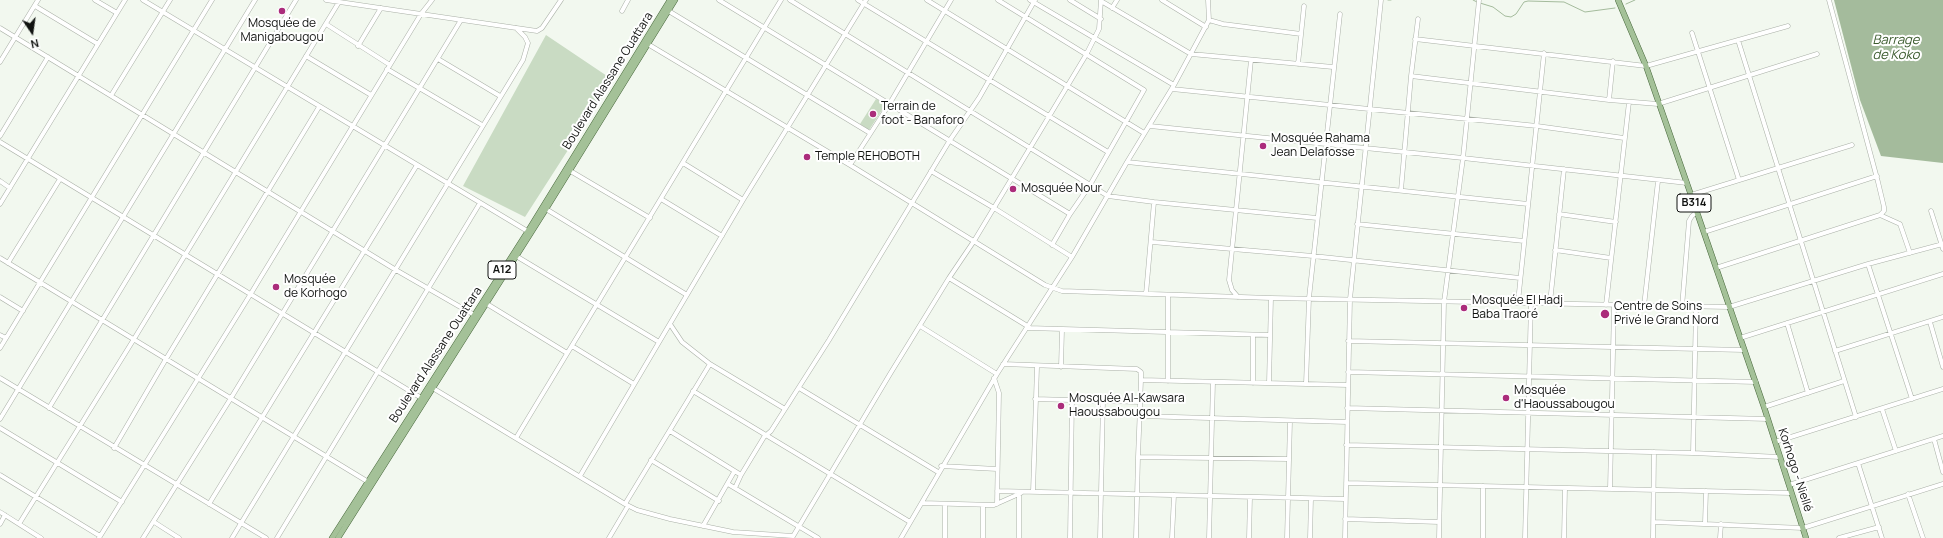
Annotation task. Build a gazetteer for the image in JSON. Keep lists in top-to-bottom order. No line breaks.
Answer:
{"streets":{"main road":["Boulevard Alassane Ouattara","B314","A12","Korhogo - Niellé"]},"crossings":[["B314","Korhogo - Niellé"]],"water":["Barrage de Koko"],"places":["Mosquée de Manigabougou","Terrain de foot - Banaforo","Mosquée Rahama Jean Delafosse","Temple REHOBOTH","Mosquée Nour","Mosquée de Korhogo","Mosquée El Hadj Baba Traoré","Centre de Soins Privé le Grand Nord","Mosquée d'Haoussabougou","Mosquée Al-Kawsara Haoussabougou"],"north":"bottom"}
